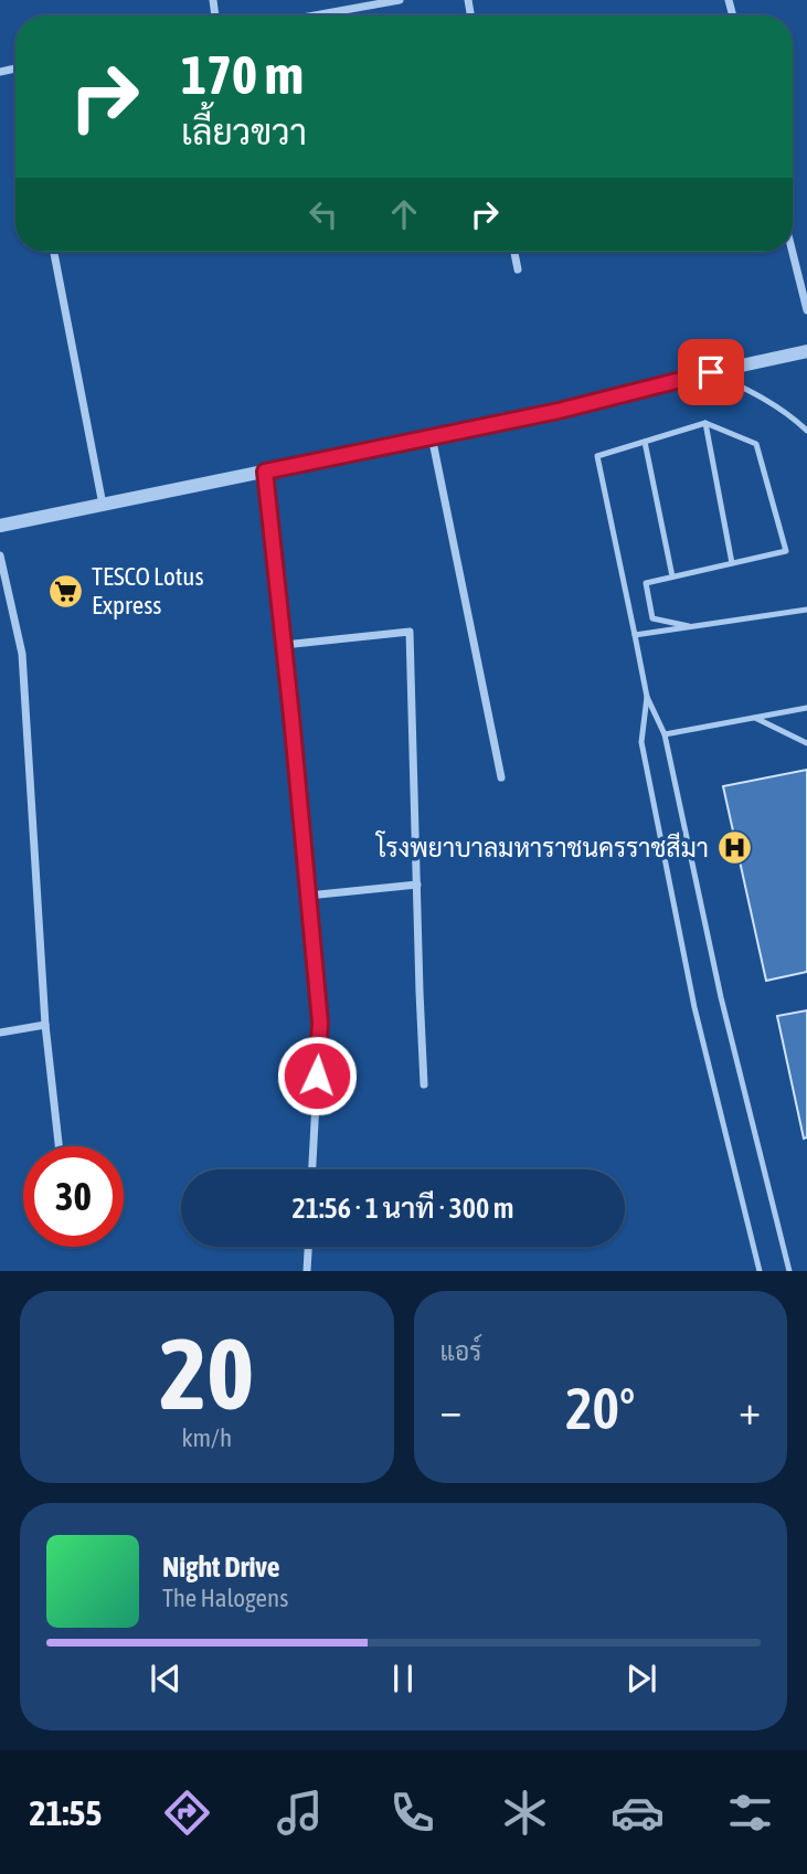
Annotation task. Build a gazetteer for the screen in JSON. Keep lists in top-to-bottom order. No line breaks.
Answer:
{"places":{"supermarket":["TESCO Lotus Express"],"hospital":["โรงพยาบาลมหาราชนครราชสีมา"]},"page":{"turn":["170 m","เลี้ยวขวา"],"limit":"30","trip":"21:56 · 1 นาที · 300 m","tile":[["20","km/h"],"แอร์"],"heat":["−","20°","+"],"song":["Night Drive","The Halogens"],"tabs":"21:55"}}
